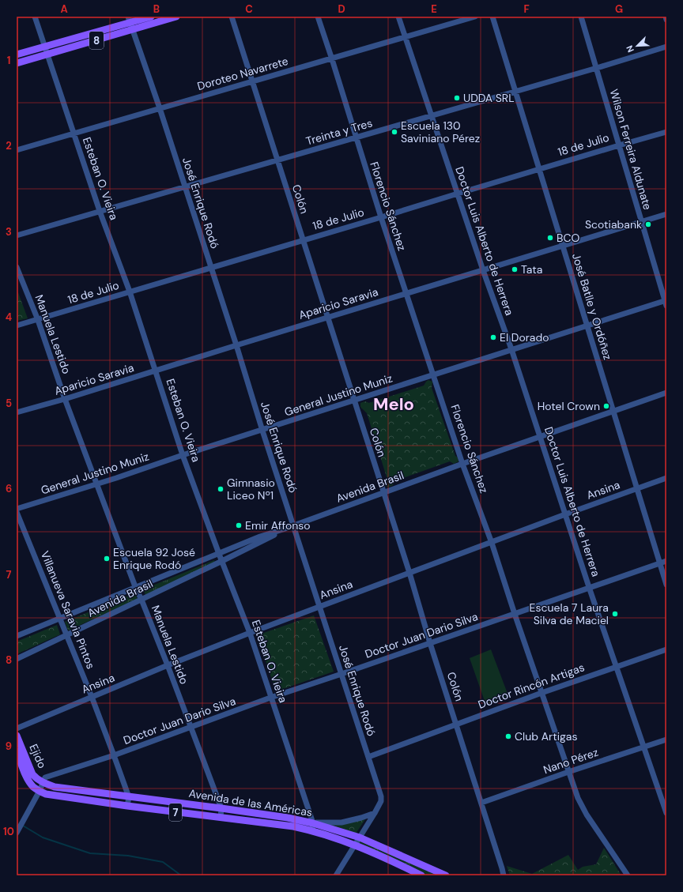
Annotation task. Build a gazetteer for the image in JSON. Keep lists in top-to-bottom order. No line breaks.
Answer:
{"streets":{"main road":["8","Ejido","Avenida de las Américas","7"],"street":["Doroteo Navarrete","Treinta y Tres","18 de Julio","Wilson Ferreira Aldunate","Esteban O. Vieira","Colón","José Enrique Rodó","Florencio Sánchez","Doctor Luis Alberto de Herrera","Aparicio Saravia","José Batlle y Ordóñez","Manuela Lestido","General Justino Muniz","Avenida Brasil","Ansina","Villanueva Saravia Pintos","Doctor Juan Dario Silva","Doctor Rincón Artigas","Nano Pérez"]},"crossings":[["8","Esteban O. Vieira"],["8","José Enrique Rodó"],["Doroteo Navarrete","Esteban O. Vieira"],["Doroteo Navarrete","Colón"],["Doroteo Navarrete","José Enrique Rodó"],["Doroteo Navarrete","Florencio Sánchez"],["Doroteo Navarrete","Doctor Luis Alberto de Herrera"],["Treinta y Tres","Wilson Ferreira Aldunate"],["Treinta y Tres","Esteban O. Vieira"],["Treinta y Tres","Colón"],["Treinta y Tres","José Enrique Rodó"],["Treinta y Tres","Florencio Sánchez"],["Treinta y Tres","Doctor Luis Alberto de Herrera"],["Treinta y Tres","José Batlle y Ordóñez"],["18 de Julio","Wilson Ferreira Aldunate"],["18 de Julio","Esteban O. Vieira"],["18 de Julio","Colón"],["18 de Julio","José Enrique Rodó"],["18 de Julio","Florencio Sánchez"],["18 de Julio","Doctor Luis Alberto de Herrera"],["18 de Julio","José Batlle y Ordóñez"],["18 de Julio","Manuela Lestido"],["Wilson Ferreira Aldunate","Aparicio Saravia"],["Wilson Ferreira Aldunate","General Justino Muniz"],["Esteban O. Vieira","Aparicio Saravia"],["Esteban O. Vieira","General Justino Muniz"],["Esteban O. Vieira","Avenida Brasil"],["Esteban O. Vieira","Ansina"],["Esteban O. Vieira","Doctor Juan Dario Silva"],["Esteban O. Vieira","Avenida de las Américas"],["Colón","Aparicio Saravia"],["Colón","General Justino Muniz"],["Colón","Avenida Brasil"],["Colón","Ansina"],["Colón","Doctor Juan Dario Silva"],["Colón","Doctor Rincón Artigas"],["Colón","Nano Pérez"],["José Enrique Rodó","Aparicio Saravia"],["José Enrique Rodó","General Justino Muniz"],["José Enrique Rodó","Avenida Brasil"],["José Enrique Rodó","Ansina"],["José Enrique Rodó","Doctor Juan Dario Silva"],["José Enrique Rodó","Doctor Rincón Artigas"],["José Enrique Rodó","Avenida de las Américas"],["Florencio Sánchez","Aparicio Saravia"],["Florencio Sánchez","General Justino Muniz"],["Florencio Sánchez","Avenida Brasil"],["Florencio Sánchez","Ansina"],["Florencio Sánchez","Doctor Juan Dario Silva"],["Florencio Sánchez","Doctor Rincón Artigas"],["Florencio Sánchez","Nano Pérez"],["Doctor Luis Alberto de Herrera","Aparicio Saravia"],["Doctor Luis Alberto de Herrera","General Justino Muniz"],["Doctor Luis Alberto de Herrera","Avenida Brasil"],["Doctor Luis Alberto de Herrera","Ansina"],["Doctor Luis Alberto de Herrera","Doctor Juan Dario Silva"],["Doctor Luis Alberto de Herrera","Doctor Rincón Artigas"],["Doctor Luis Alberto de Herrera","Nano Pérez"],["Aparicio Saravia","José Batlle y Ordóñez"],["Aparicio Saravia","Manuela Lestido"],["José Batlle y Ordóñez","General Justino Muniz"],["José Batlle y Ordóñez","Avenida Brasil"],["José Batlle y Ordóñez","Ansina"],["José Batlle y Ordóñez","Doctor Juan Dario Silva"],["Manuela Lestido","General Justino Muniz"],["Manuela Lestido","Avenida Brasil"],["Manuela Lestido","Ansina"],["Manuela Lestido","Doctor Juan Dario Silva"],["Manuela Lestido","Avenida de las Américas"],["Avenida Brasil","Villanueva Saravia Pintos"],["Ansina","Villanueva Saravia Pintos"],["Villanueva Saravia Pintos","Doctor Juan Dario Silva"],["Villanueva Saravia Pintos","Avenida de las Américas"],["Doctor Juan Dario Silva","Ejido"],["Doctor Juan Dario Silva","Avenida de las Américas"],["Ejido","Avenida de las Américas"]],"districts":["Melo"],"places":["UDDA SRL","Escuela 130 Saviniano Pérez","Scotiabank","BCO","Tata","El Dorado","Hotel Crown","Gimnasio Liceo Nº1","Emir Affonso","Escuela 92 José Enrique Rodó","Escuela 7 Laura Silva de Maciel","Club Artigas"],"north":"bottom left","grid":{"columns":["A","B","C","D","E","F","G"],"rows":["1","2","3","4","5","6","7","8","9","10"]}}
